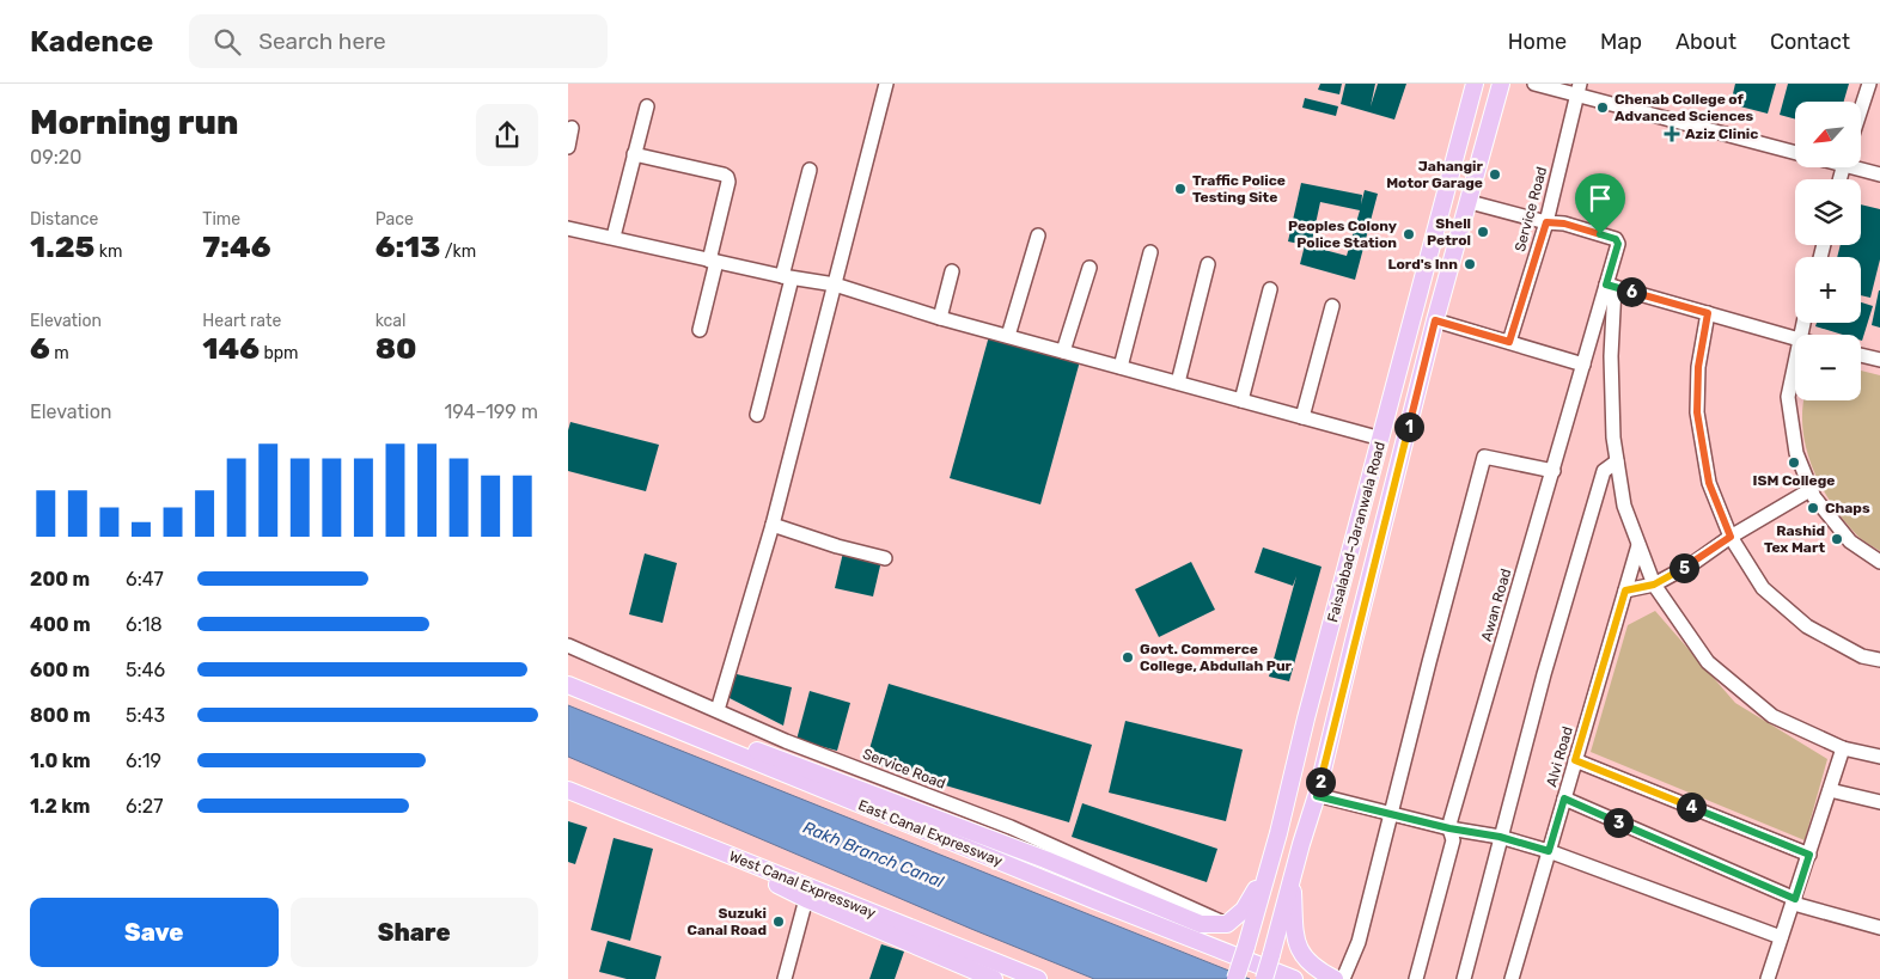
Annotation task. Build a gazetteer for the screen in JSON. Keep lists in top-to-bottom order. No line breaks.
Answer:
{"streets":{"main road":["Faisalabad–Jaranwala Road","East Canal Expressway","West Canal Expressway"],"street":["Service Road","Awan Road","Alvi Road"]},"crossings":[["Service Road","Awan Road"]],"water":["Rakh Branch Canal"],"places":{"other":["Chenab College of Advanced Sciences","Jahangir Motor Garage","Traffic Police Testing Site","Shell Petrol","Peoples Colony Police Station","Lord's Inn","ISM College","Chaps","Rashid Tex Mart","Govt. Commerce College, Abdullah Pur","Suzuki Canal Road"],"health":["Aziz Clinic"]},"north":"bottom left","page":{"header":"Kadence","search":"Search here","nav":["Home","Map","About","Contact"],"heading":["Morning run","09:20"],"map_buttons":["+","−"],"stats":[["Distance","1.25 km"],["Time","7:46"],["Pace","6:13 /km"],["Elevation","6 m"],["Heart rate","146 bpm"],["kcal","80"]],"pins":["6","1","5","2","4","3"],"chart":["Elevation","194–199 m"],"list":[{"name":"200 m","note":"6:47"},{"name":"400 m","note":"6:18"},{"name":"600 m","note":"5:46"},{"name":"800 m","note":"5:43"},{"name":"1.0 km","note":"6:19"},{"name":"1.2 km","note":"6:27"}],"buttons":["Save","Share"]}}
